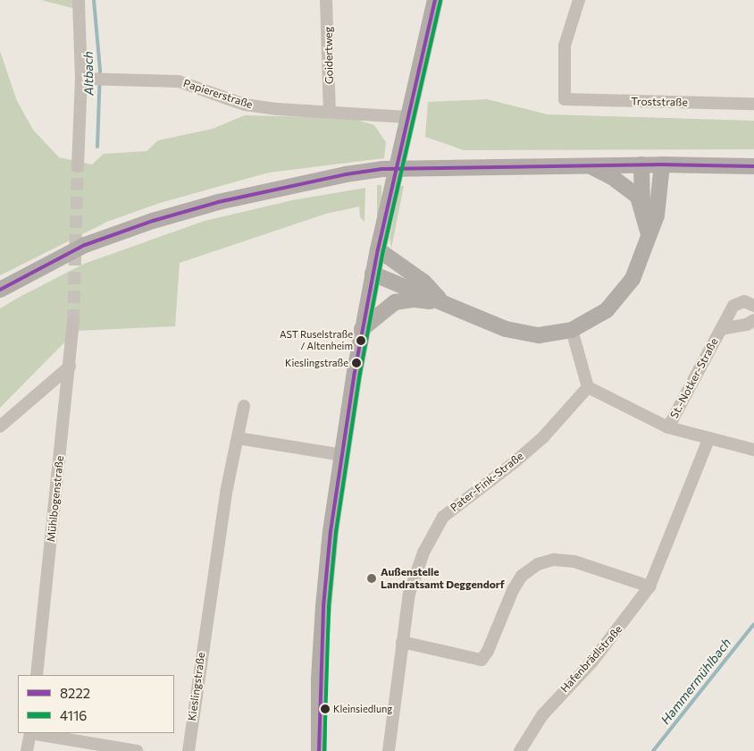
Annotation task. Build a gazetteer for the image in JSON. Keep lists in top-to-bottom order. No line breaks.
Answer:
{"streets":{"street":["Goidertweg","Papiererstraße","Troststraße","St.-Notker-Straße","Pater-Fink-Straße","Mühlbogenstraße","Hafenbrädlstraße","Kieslingstraße"]},"crossings":[["Goidertweg","Papiererstraße"],["St.-Notker-Straße","Pater-Fink-Straße"],["St.-Notker-Straße","Hafenbrädlstraße"]],"water":["Altbach","Hammermühlbach"],"places":["AST Ruselstraße / Altenheim","Kieslingstraße","Außenstelle Landratsamt Deggendorf","Kleinsiedlung"],"lines":["transit line 8222","transit line 4116"],"legend":["8222","4116"]}
